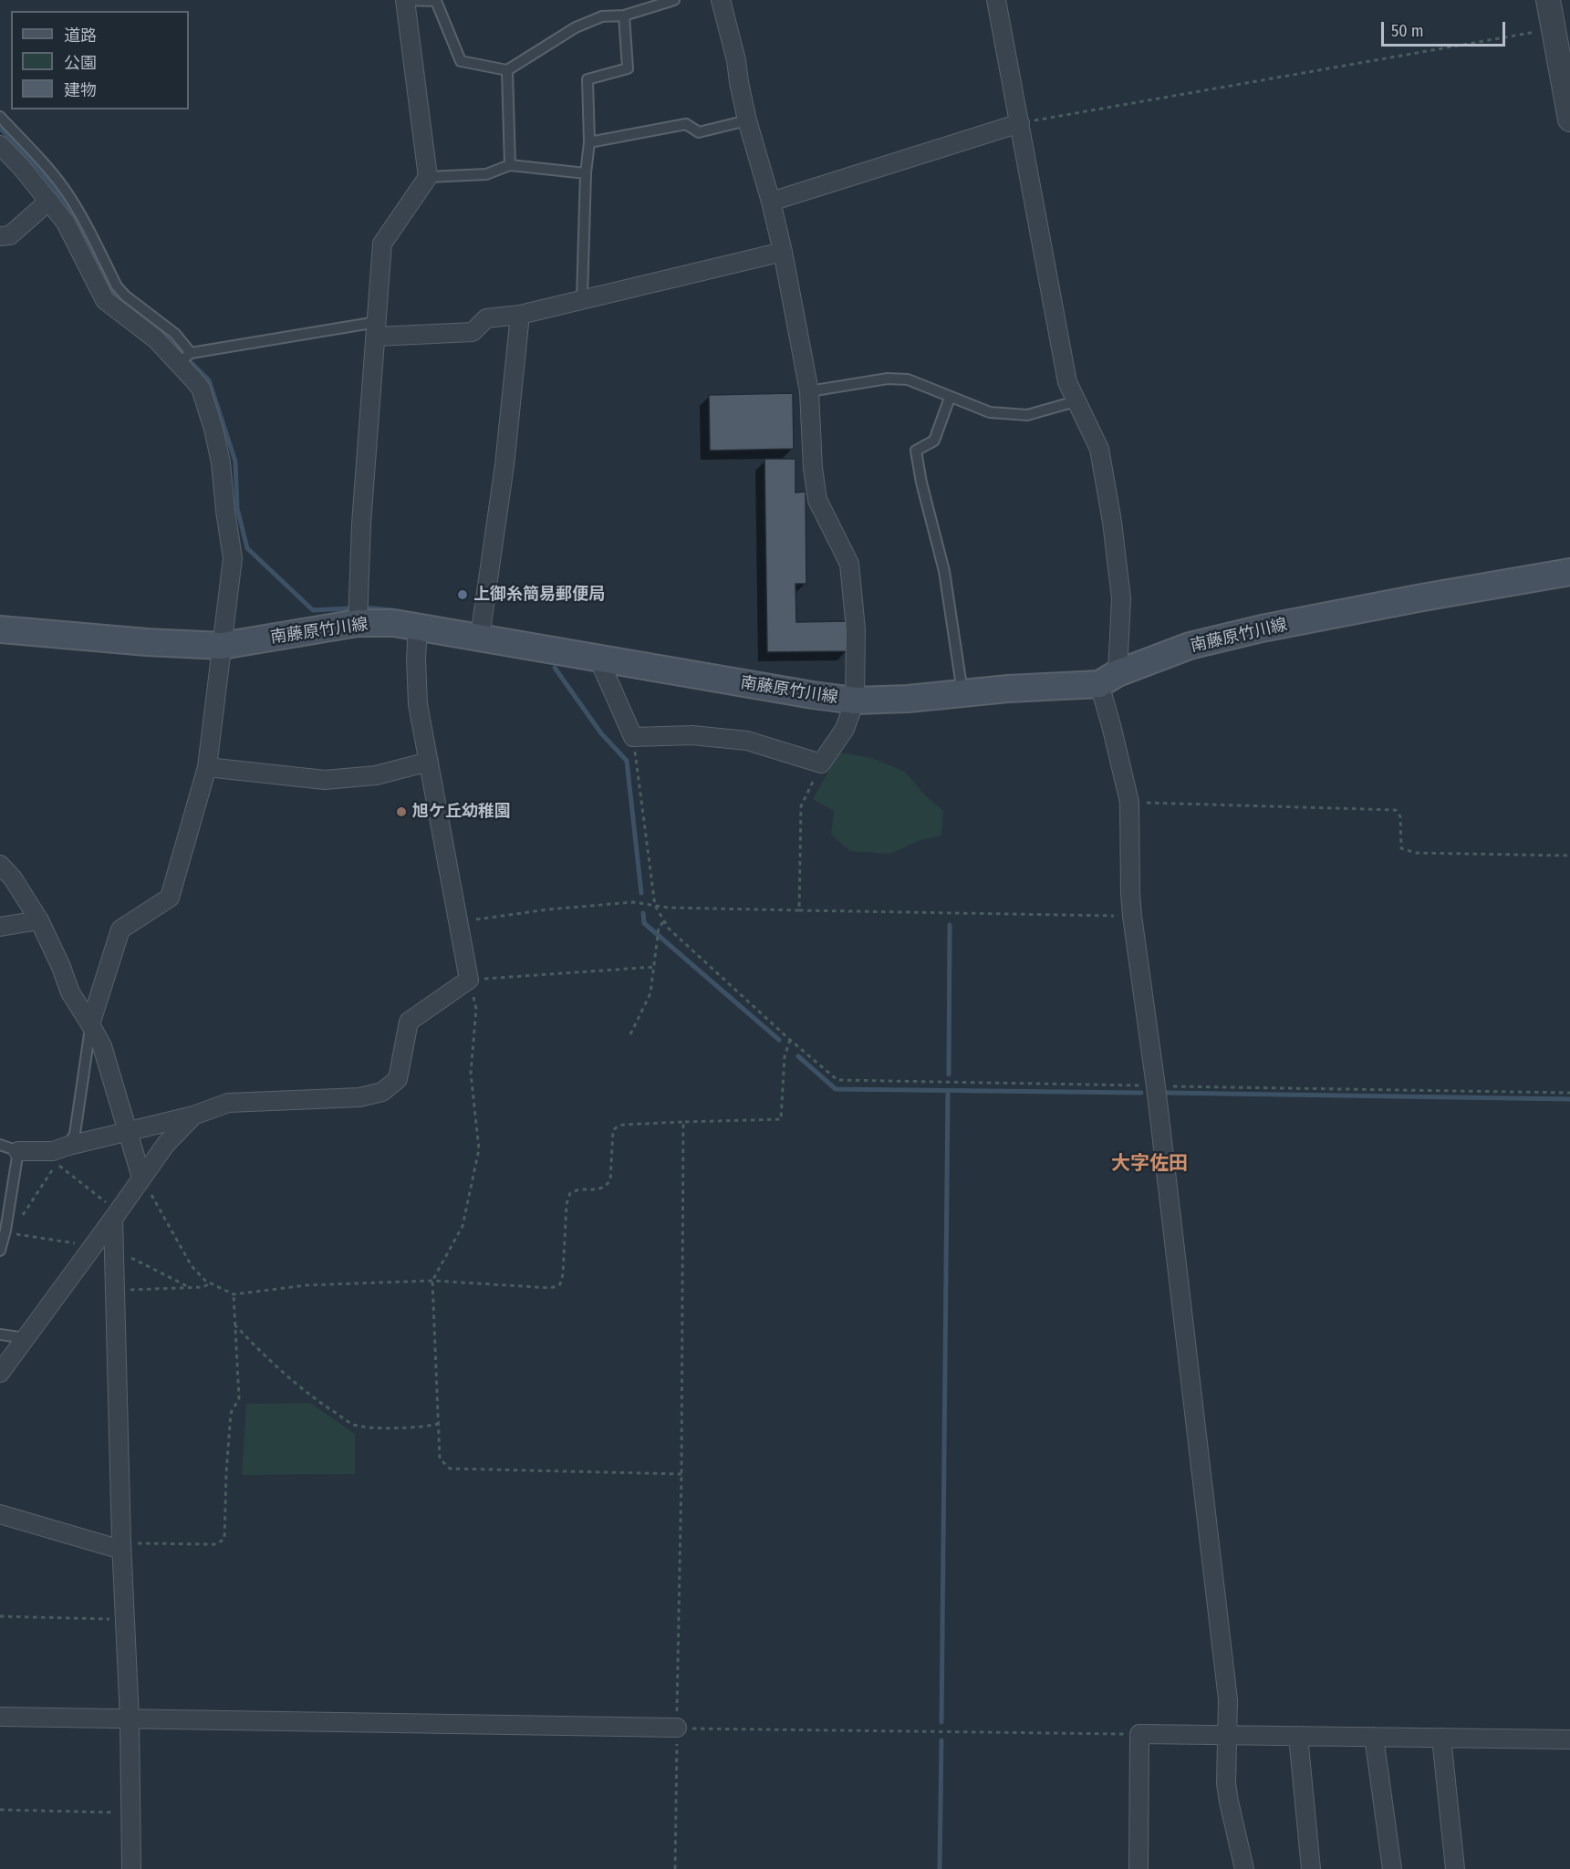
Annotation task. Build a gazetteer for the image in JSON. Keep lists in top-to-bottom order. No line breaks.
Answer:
{"streets":{"main road":["南藤原竹川線"]},"districts":["大字佐田"],"places":["上御糸簡易郵便局","旭ケ丘幼稚園"],"legend":["道路","公園","建物"],"scale_bar":"50 m"}
